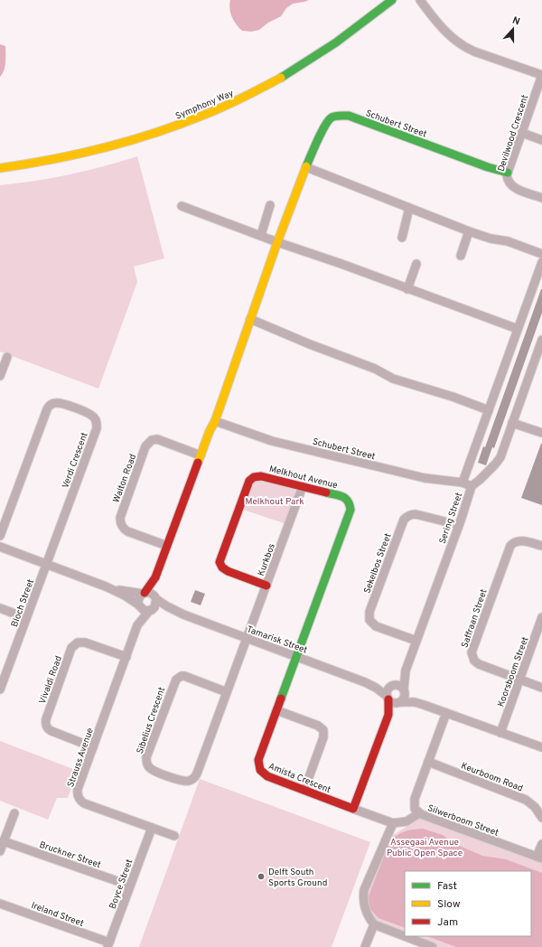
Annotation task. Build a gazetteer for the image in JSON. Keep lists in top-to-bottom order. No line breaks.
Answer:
{"streets":{"street":["Symphony Way","Schubert Street","Devilwood Crescent","Verdi Crescent","Melkhout Avenue","Walton Road","Sering Street","Kurkbos","Sekelbos Street","Bloch Street","Saffraan Street","Tamarisk Street","Koorsboom Street","Vivaldi Road","Sibelius Crescent","Strauss Avenue","Keurboom Road","Amista Crescent","Silwerboom Street","Bruckner Street","Boyce Street","Ireland Street"]},"crossings":[["Schubert Street","Devilwood Crescent"],["Schubert Street","Walton Road"],["Schubert Street","Sering Street"],["Schubert Street","Tamarisk Street"],["Schubert Street","Strauss Avenue"],["Verdi Crescent","Bloch Street"],["Melkhout Avenue","Kurkbos"],["Melkhout Avenue","Tamarisk Street"],["Melkhout Avenue","Amista Crescent"],["Sering Street","Sekelbos Street"],["Sering Street","Tamarisk Street"],["Kurkbos","Tamarisk Street"],["Kurkbos","Sibelius Crescent"],["Saffraan Street","Koorsboom Street"],["Tamarisk Street","Sibelius Crescent"],["Tamarisk Street","Strauss Avenue"],["Tamarisk Street","Amista Crescent"],["Vivaldi Road","Strauss Avenue"],["Strauss Avenue","Boyce Street"],["Keurboom Road","Silwerboom Street"],["Bruckner Street","Boyce Street"],["Boyce Street","Ireland Street"]],"parks":["Melkhout Park","Assegaai Avenue Public Open Space"],"places":["Delft South Sports Ground"],"legend":["Fast","Slow","Jam"],"north":"top"}
